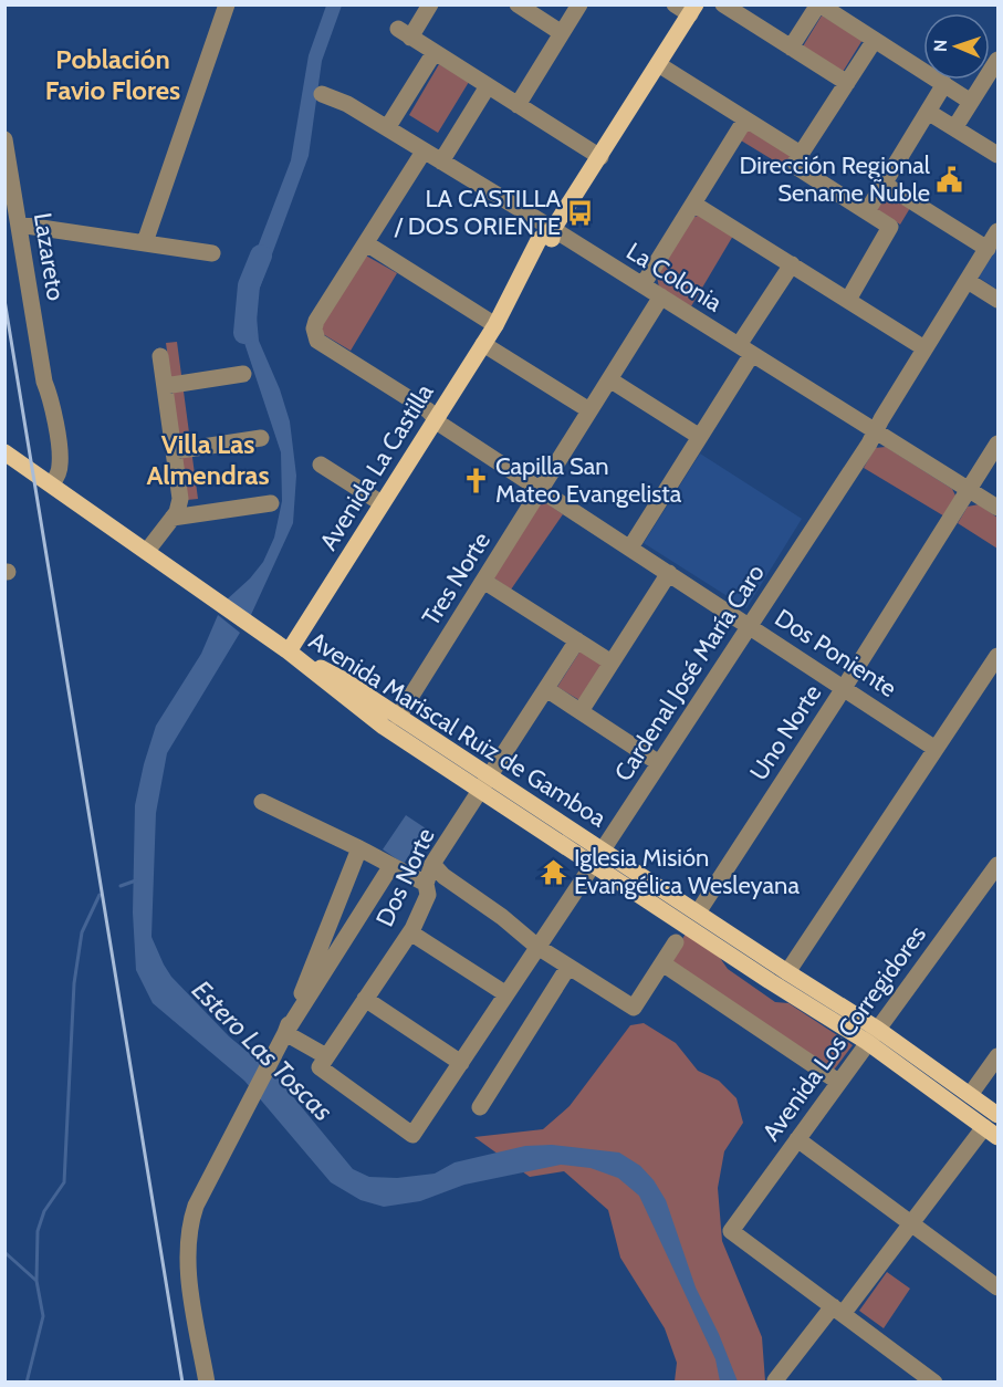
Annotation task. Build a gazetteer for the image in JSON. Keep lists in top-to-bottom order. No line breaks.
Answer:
{"streets":{"main road":["Avenida La Castilla","Avenida Mariscal Ruiz de Gamboa"],"street":["Lazareto","La Colonia","Tres Norte","Dos Poniente","Cardenal José María Caro","Uno Norte","Dos Norte","Avenida Los Corregidores"]},"crossings":[["Lazareto","Avenida Mariscal Ruiz de Gamboa"],["La Colonia","Avenida La Castilla"],["La Colonia","Tres Norte"],["La Colonia","Cardenal José María Caro"],["La Colonia","Uno Norte"],["Avenida La Castilla","Dos Poniente"],["Avenida La Castilla","Avenida Mariscal Ruiz de Gamboa"],["Tres Norte","Dos Poniente"],["Tres Norte","Avenida Mariscal Ruiz de Gamboa"],["Dos Poniente","Cardenal José María Caro"],["Dos Poniente","Uno Norte"],["Cardenal José María Caro","Avenida Mariscal Ruiz de Gamboa"],["Cardenal José María Caro","Dos Norte"],["Avenida Mariscal Ruiz de Gamboa","Uno Norte"],["Avenida Mariscal Ruiz de Gamboa","Dos Norte"],["Avenida Mariscal Ruiz de Gamboa","Avenida Los Corregidores"]],"districts":["Población Favio Flores","Villa Las Almendras"],"water":["Estero Las Toscas"],"places":{"public building":["Dirección Regional Sename Ñuble"],"bus stop":["LA CASTILLA / DOS ORIENTE"],"church":["Capilla San Mateo Evangelista"],"temple":["Iglesia Misión Evangélica Wesleyana"]},"north":"left"}
